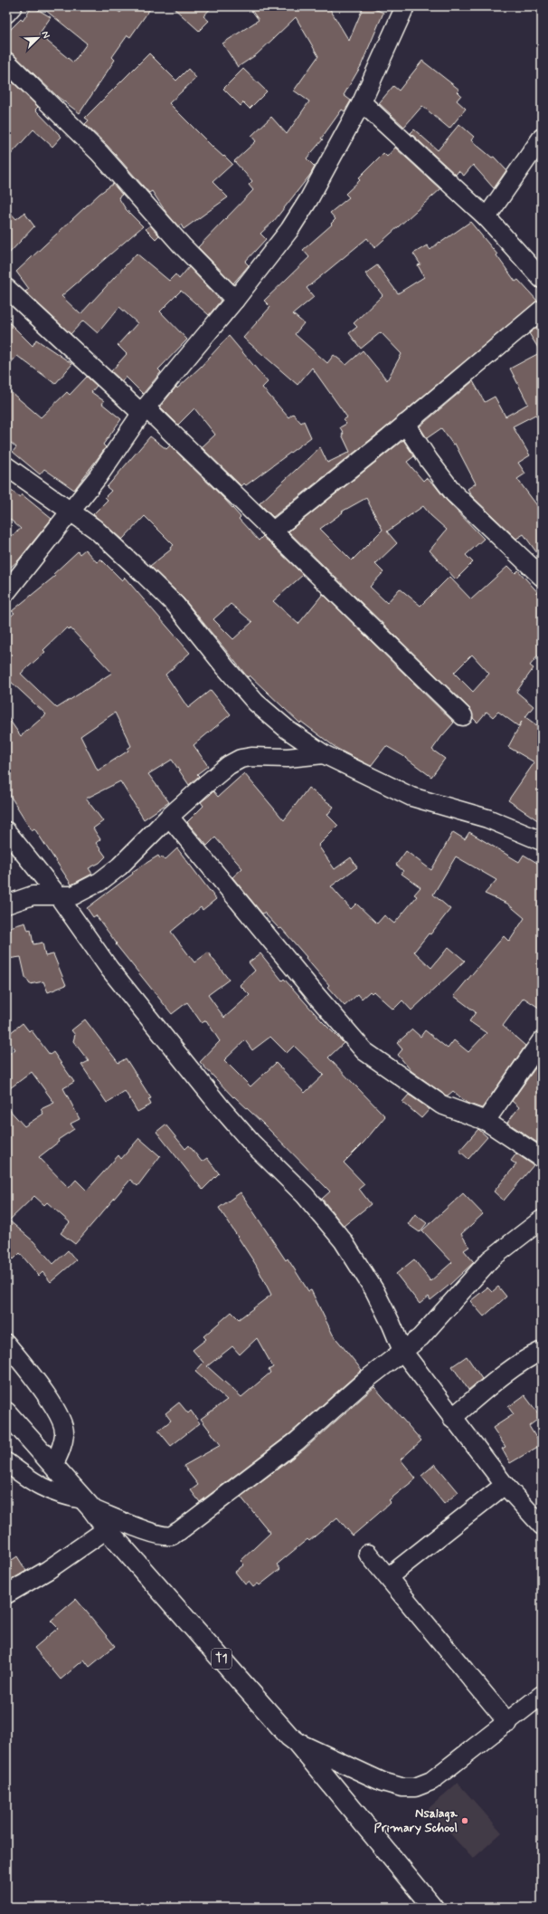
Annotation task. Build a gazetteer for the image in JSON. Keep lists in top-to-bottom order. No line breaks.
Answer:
{"streets":{"highway":["T1"]},"places":["Nsalaga Primary School"],"north":"top right"}
